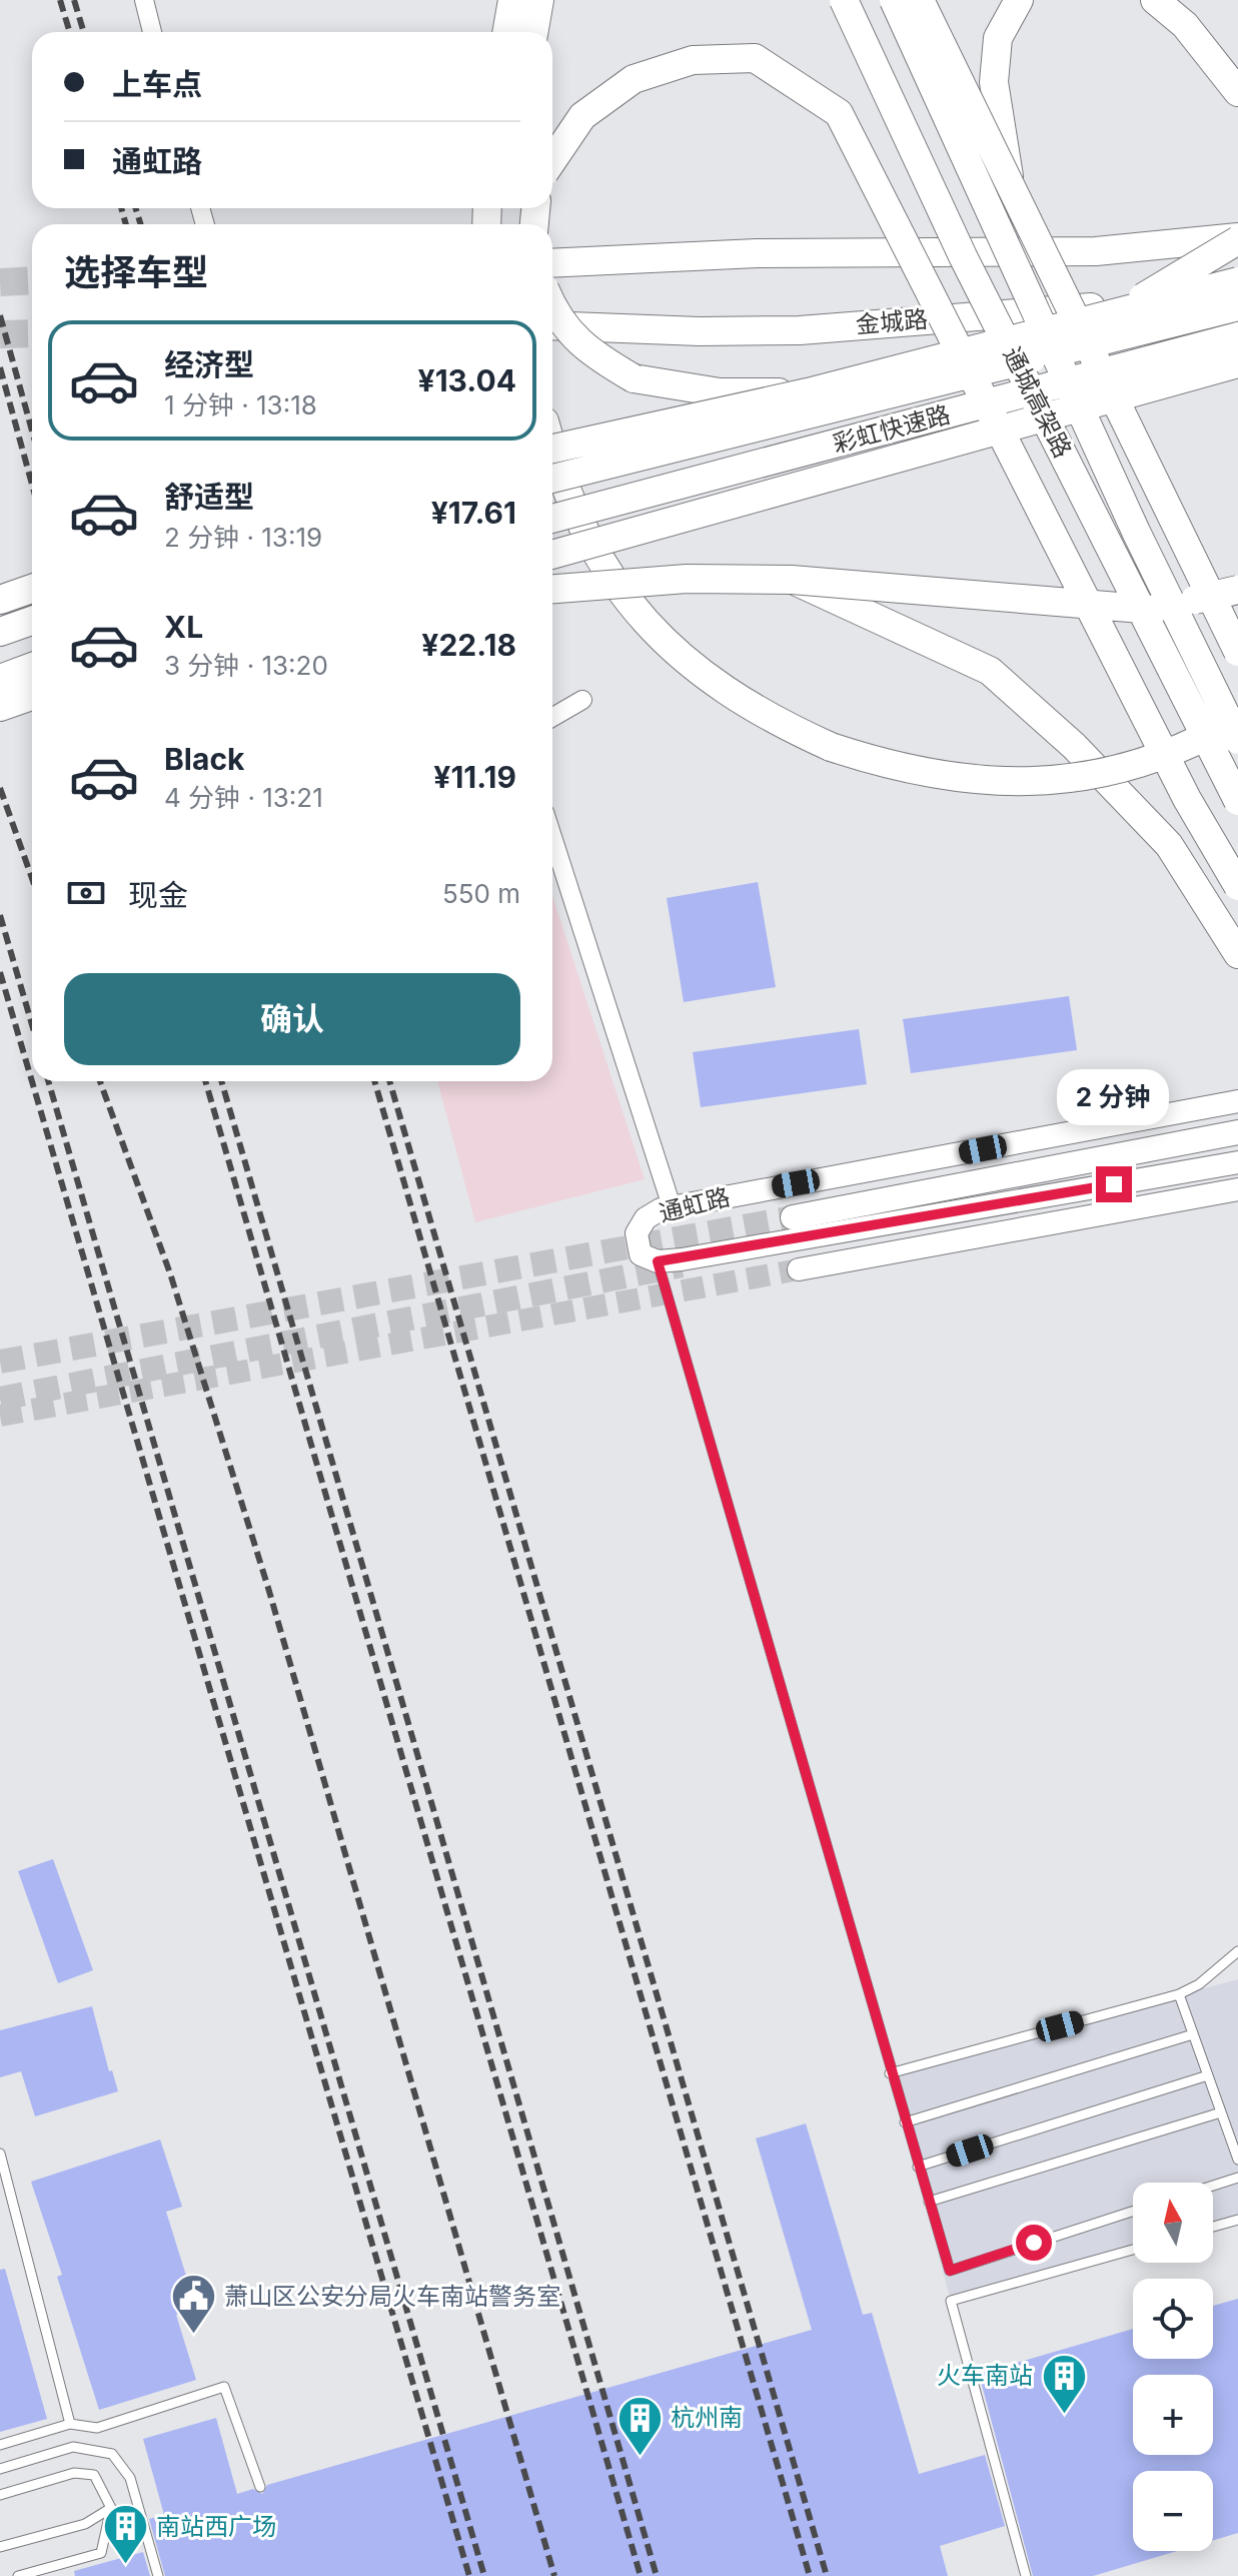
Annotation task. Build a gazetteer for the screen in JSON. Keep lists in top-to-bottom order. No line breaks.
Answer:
{"streets":{"main road":["金城路","通城高架路","彩虹快速路"],"street":["通虹路"]},"places":{"public building":["萧山区公安分局火车南站警务室"],"building":["火车南站","杭州南","南站西广场"]},"north":"top","page":{"banner":["上车点","通虹路"],"heading":"选择车型","list":[{"name":"经济型","note":"1 分钟 · 13:18","value":"¥13.04"},{"name":"舒适型","note":"2 分钟 · 13:19","value":"¥17.61"},{"name":"XL","note":"3 分钟 · 13:20","value":"¥22.18"},{"name":"Black","note":"4 分钟 · 13:21","value":"¥11.19"}],"pay":["现金","550 m"],"buttons":"确认","bubble":"2 分钟","map_buttons":["+","−"]}}
